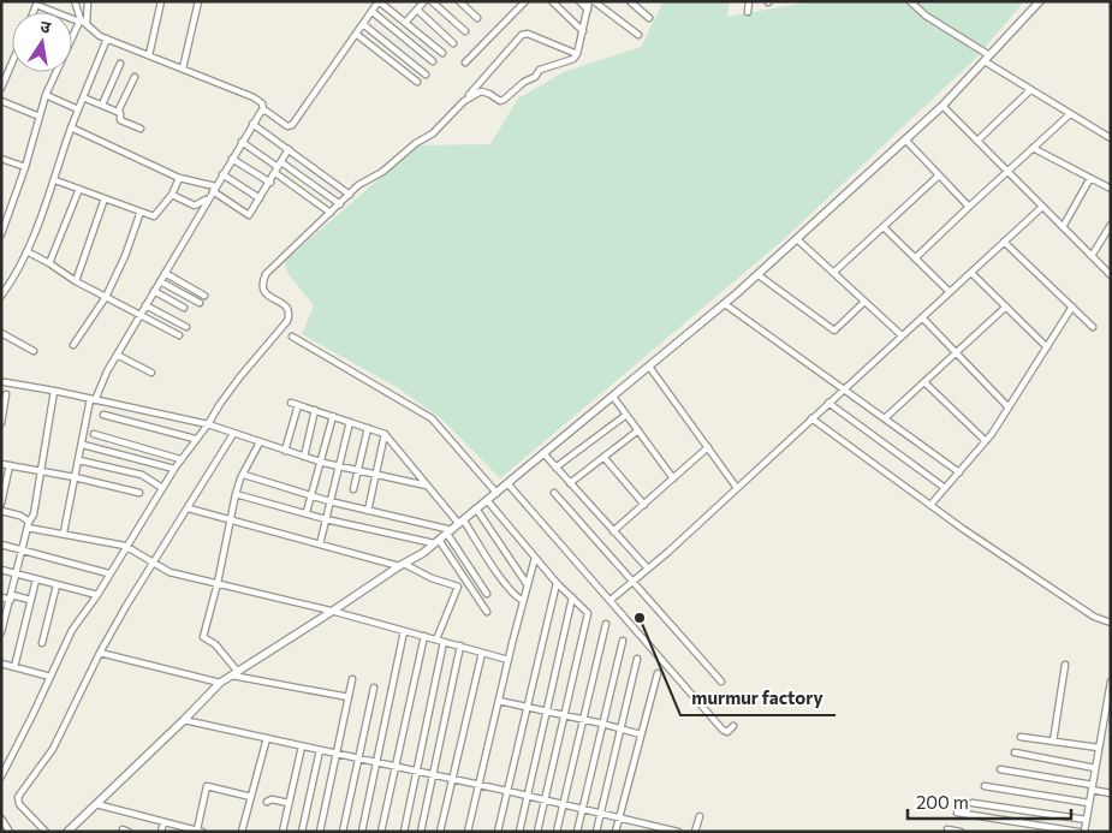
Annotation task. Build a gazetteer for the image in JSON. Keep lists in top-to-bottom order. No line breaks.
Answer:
{"places":["murmur factory"],"scale_bar":"200 m","north":"top"}
